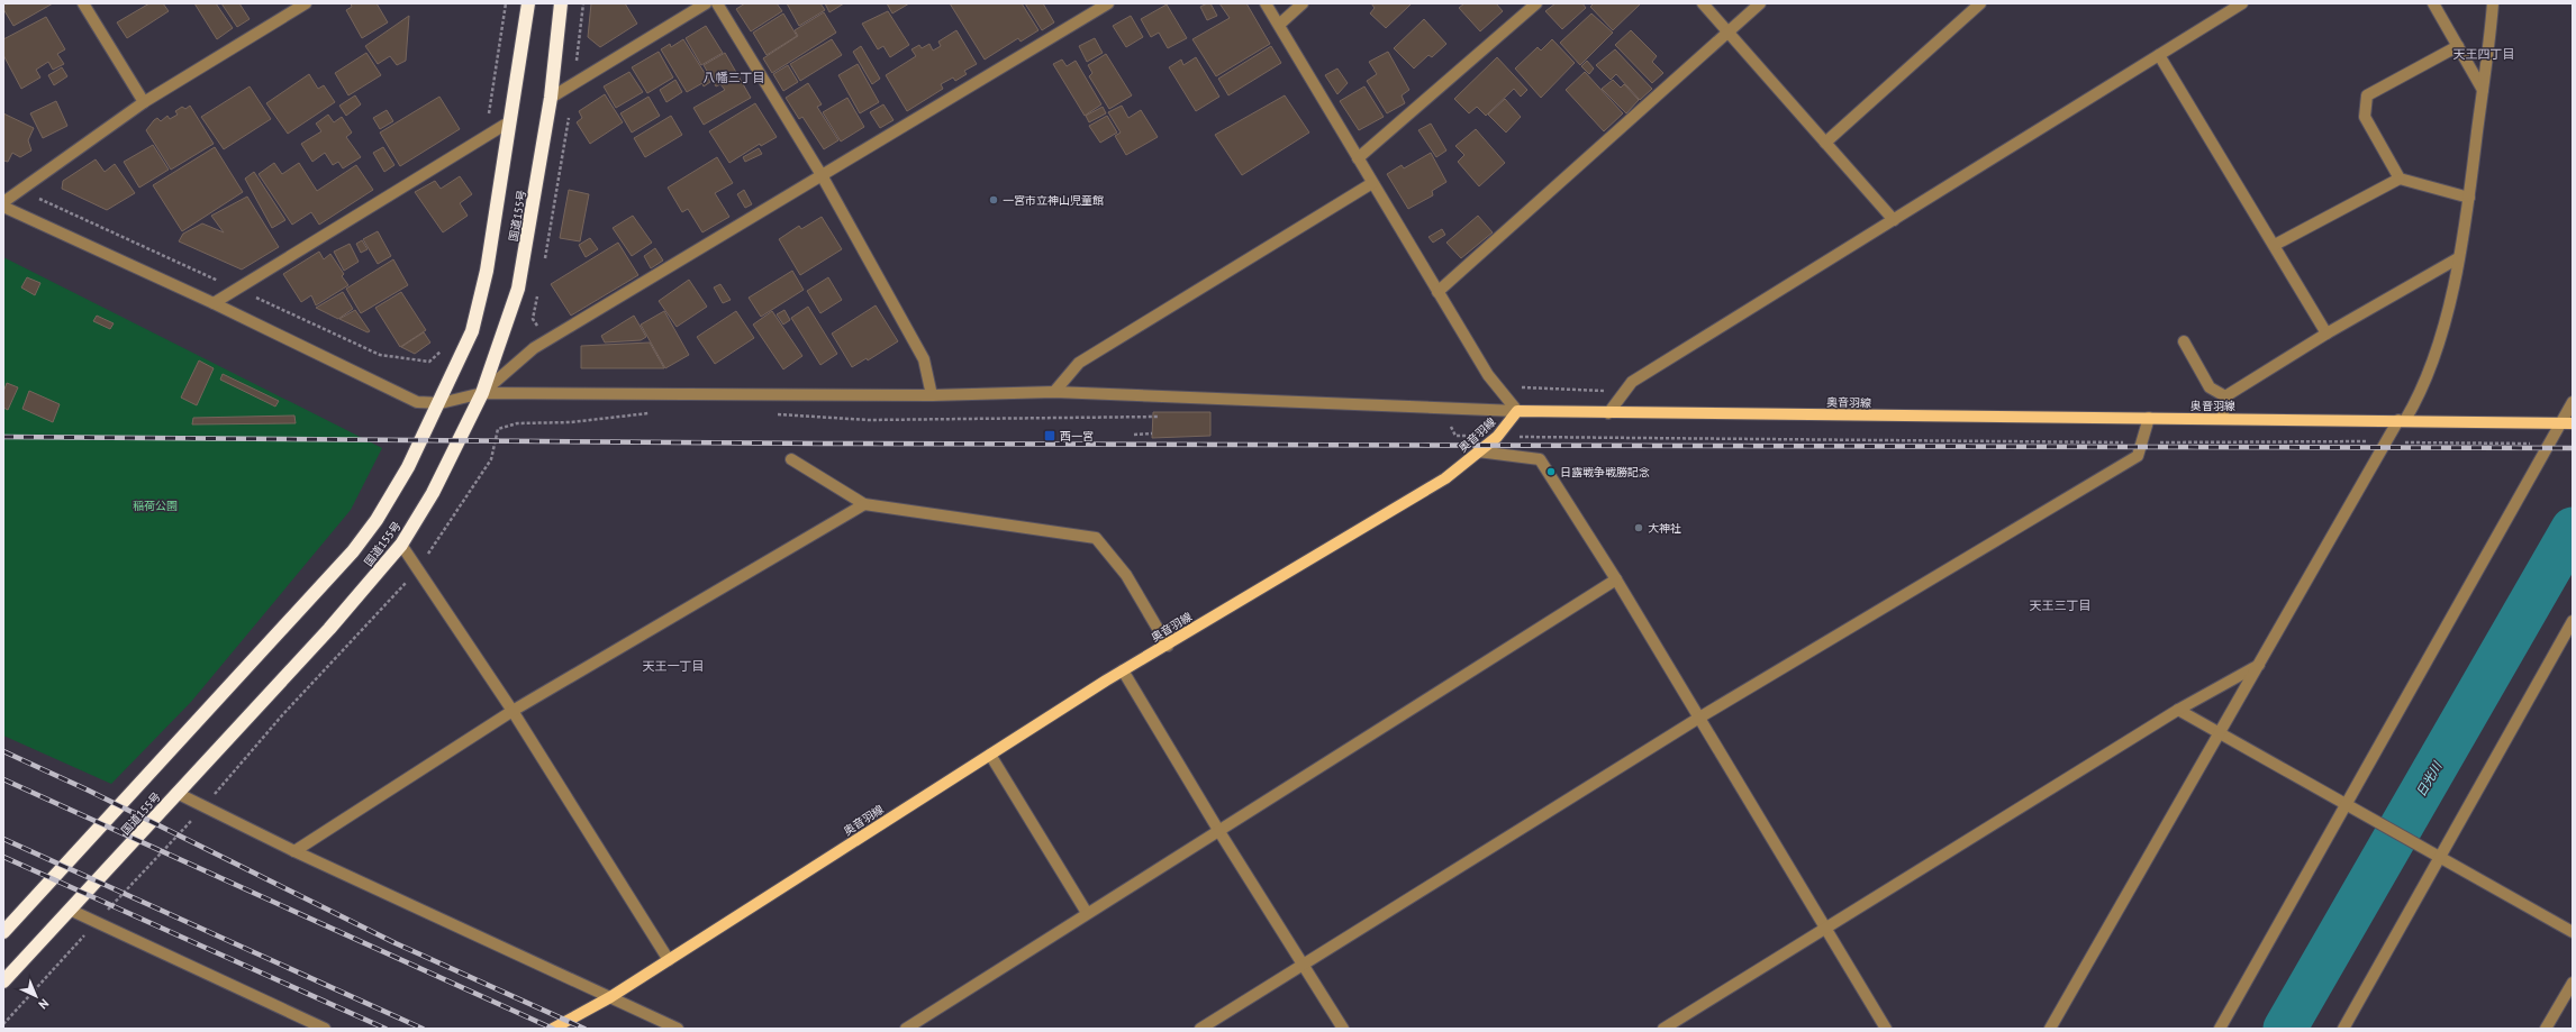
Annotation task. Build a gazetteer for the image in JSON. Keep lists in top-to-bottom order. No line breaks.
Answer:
{"streets":{"highway":["国道155号"],"main road":["奥音羽線"]},"districts":["天王四丁目","八幡三丁目","天王三丁目","天王一丁目"],"water":["日光川"],"parks":["稲荷公園"],"places":{"other":["一宮市立神山児童館","日露戦争戦勝記念","大神社"],"transit":["西一宮"]},"north":"bottom right"}
